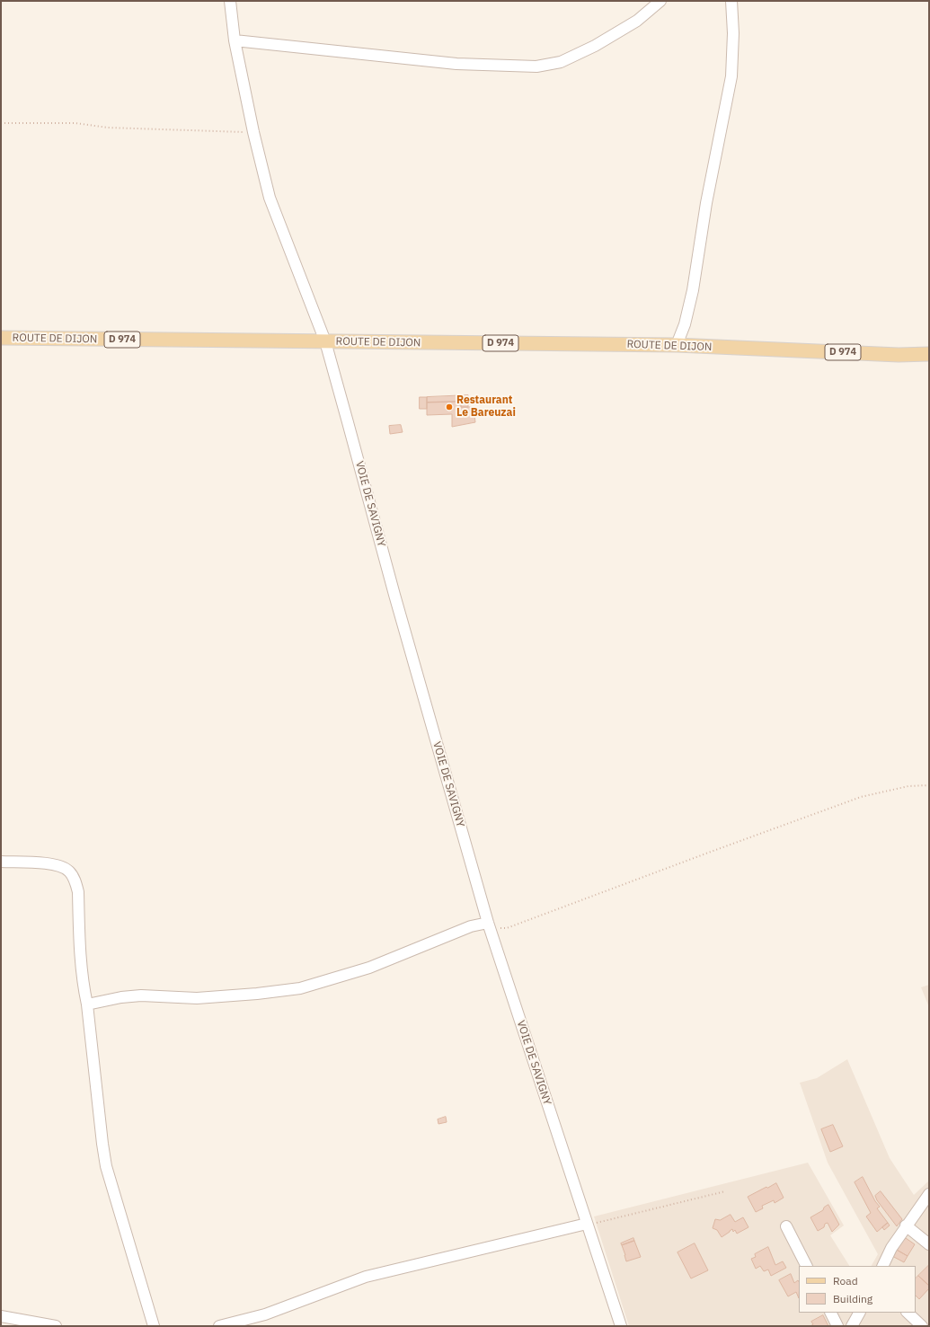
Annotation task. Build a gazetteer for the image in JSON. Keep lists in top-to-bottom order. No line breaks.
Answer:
{"streets":{"main road":["ROUTE DE DIJON","D 974"],"street":["VOIE DE SAVIGNY"]},"crossings":[["ROUTE DE DIJON","VOIE DE SAVIGNY"]],"places":["Restaurant Le Bareuzai"],"legend":["Road","Building"]}
